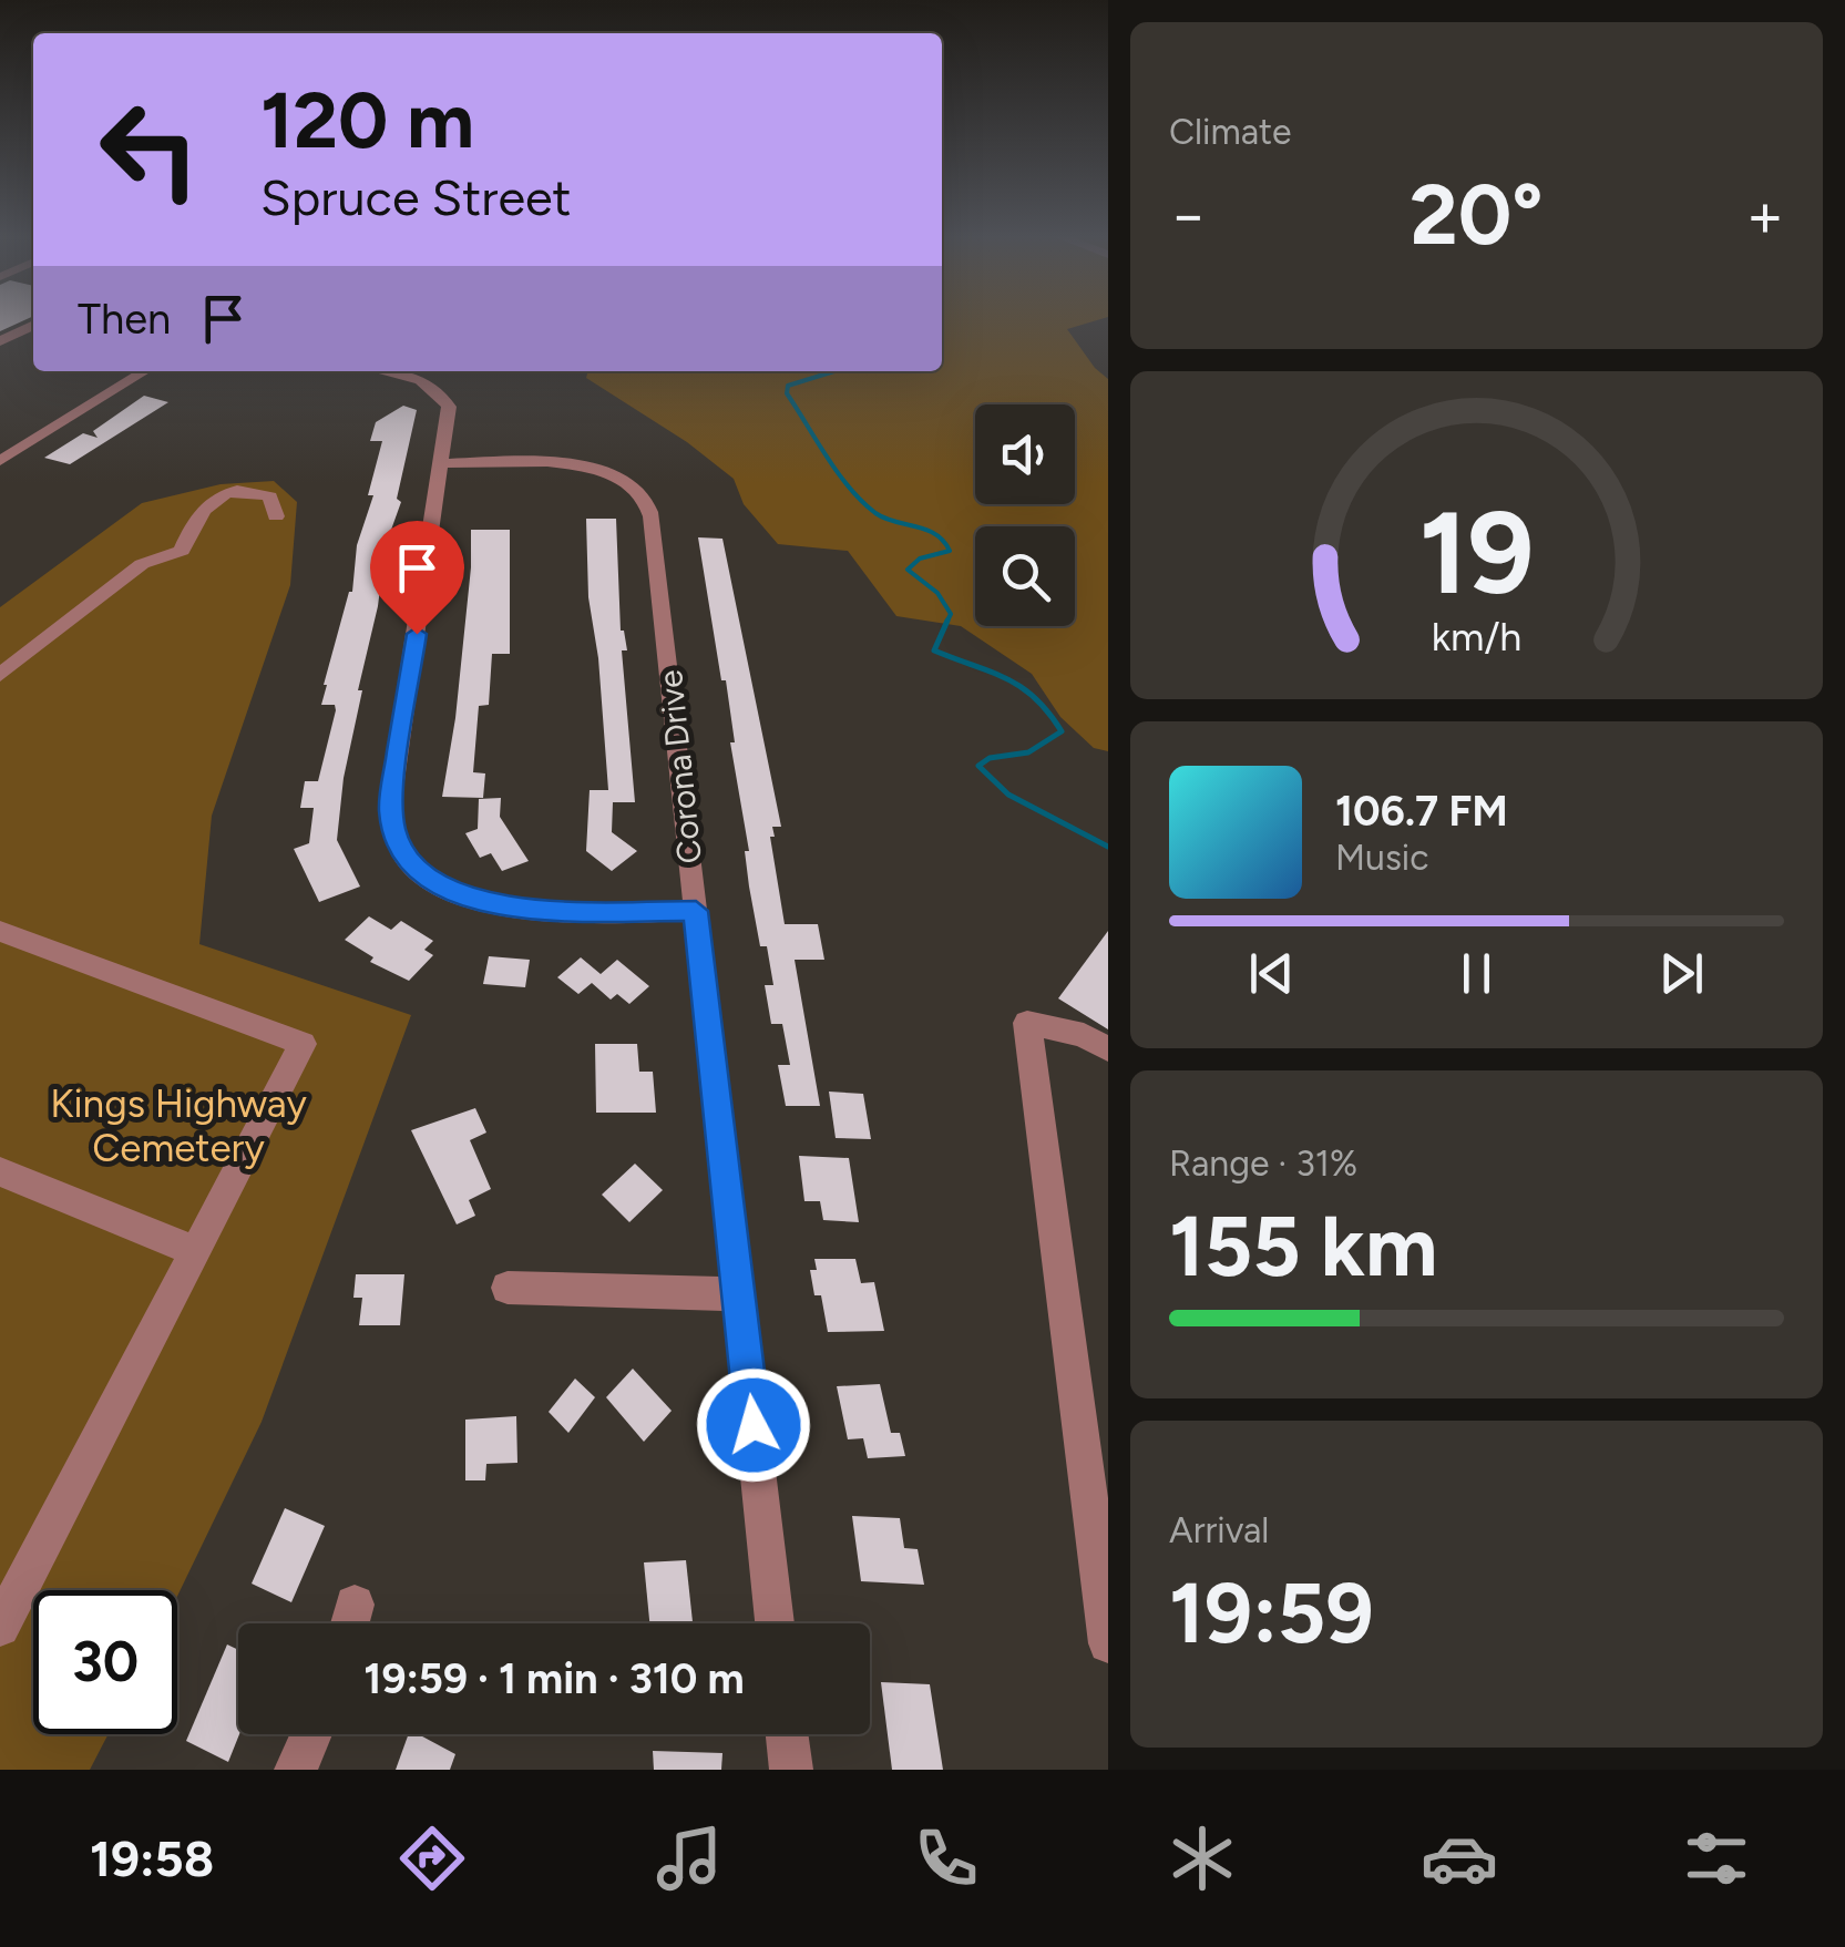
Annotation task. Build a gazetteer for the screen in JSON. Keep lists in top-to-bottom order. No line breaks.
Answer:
{"streets":{"street":["Corona Drive"]},"parks":["Kings Highway Cemetery"],"page":{"tile":["Climate",["Range · 31%","155 km"],["Arrival","19:59"]],"turn":["120 m","Spruce Street"],"heat":["−","20°","+"],"then":"Then","song":["106.7 FM","Music"],"limit":"30","trip":"19:59 · 1 min · 310 m","tabs":"19:58","gauge":["19","km/h"]}}
